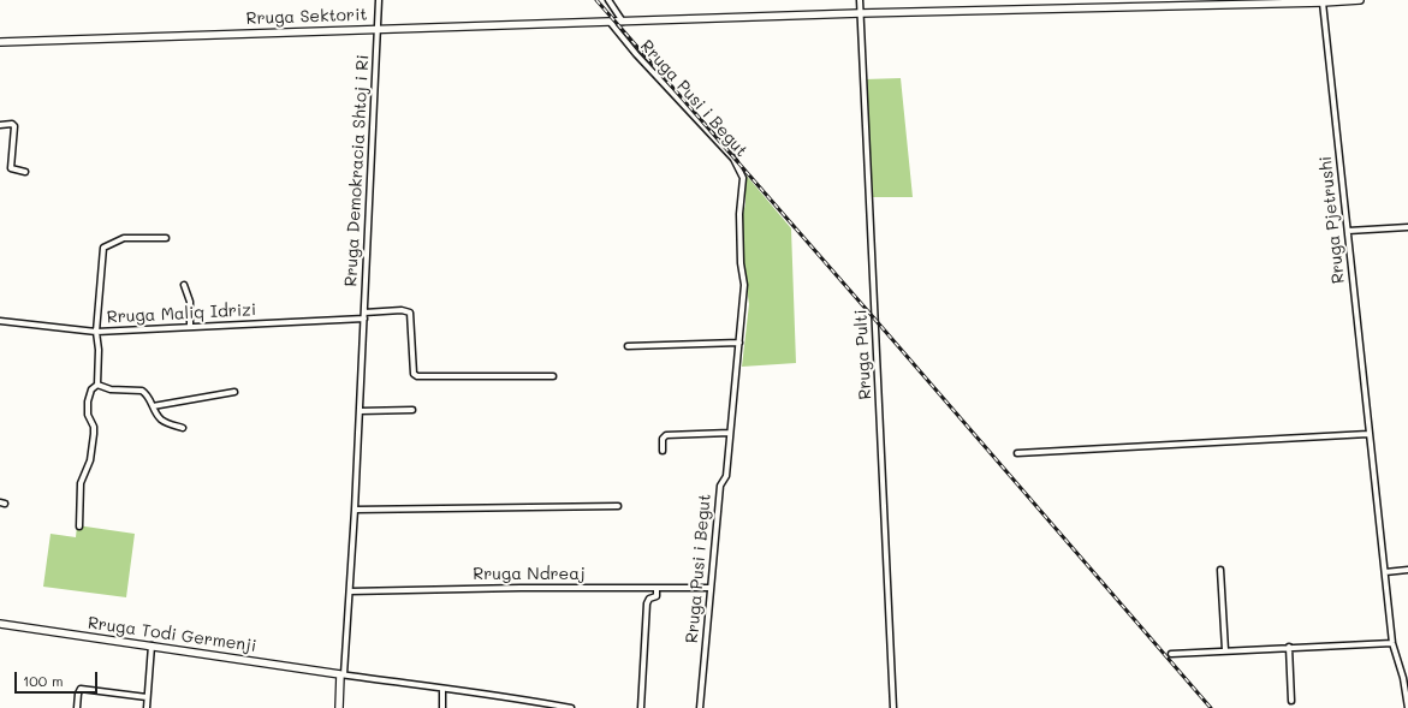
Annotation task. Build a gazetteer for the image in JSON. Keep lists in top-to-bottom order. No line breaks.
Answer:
{"streets":{"street":["Rruga Sektorit","Rruga Pusi i Begut","Rruga Demokracia Shtoj i Ri","Rruga Pjetrushi","Rruga Maliq Idrizi","Rruga Pulti","Rruga Ndreaj","Rruga Todi Germenji"]},"crossings":[["Rruga Sektorit","Rruga Pusi i Begut"],["Rruga Sektorit","Rruga Demokracia Shtoj i Ri"],["Rruga Sektorit","Rruga Pjetrushi"],["Rruga Sektorit","Rruga Pulti"],["Rruga Pusi i Begut","Rruga Ndreaj"],["Rruga Demokracia Shtoj i Ri","Rruga Maliq Idrizi"],["Rruga Demokracia Shtoj i Ri","Rruga Ndreaj"],["Rruga Demokracia Shtoj i Ri","Rruga Todi Germenji"]],"scale_bar":"100 m"}
